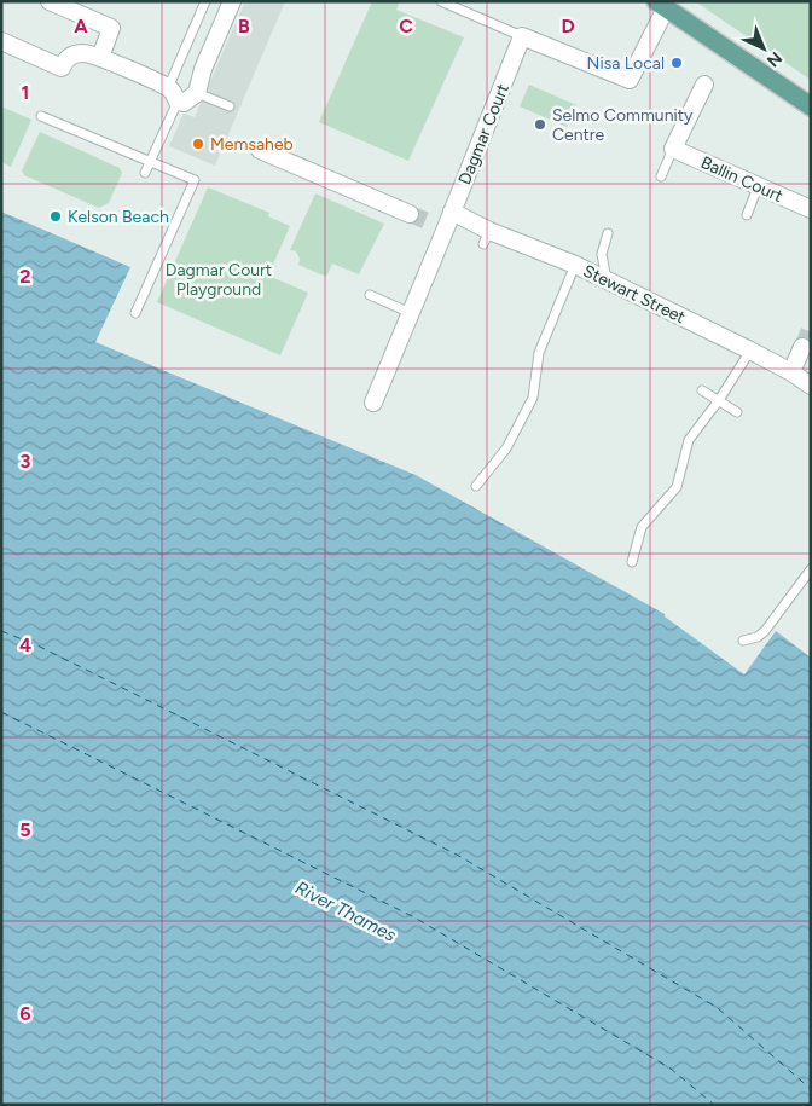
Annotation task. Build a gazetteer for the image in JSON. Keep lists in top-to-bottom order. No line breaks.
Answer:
{"streets":{"street":["Dagmar Court","Ballin Court","Stewart Street"]},"crossings":[["Dagmar Court","Stewart Street"]],"water":["River Thames"],"parks":["Dagmar Court Playground"],"places":["Nisa Local","Selmo Community Centre","Memsaheb","Kelson Beach"],"north":"bottom right","grid":{"columns":["A","B","C","D"],"rows":["1","2","3","4","5","6"]}}
